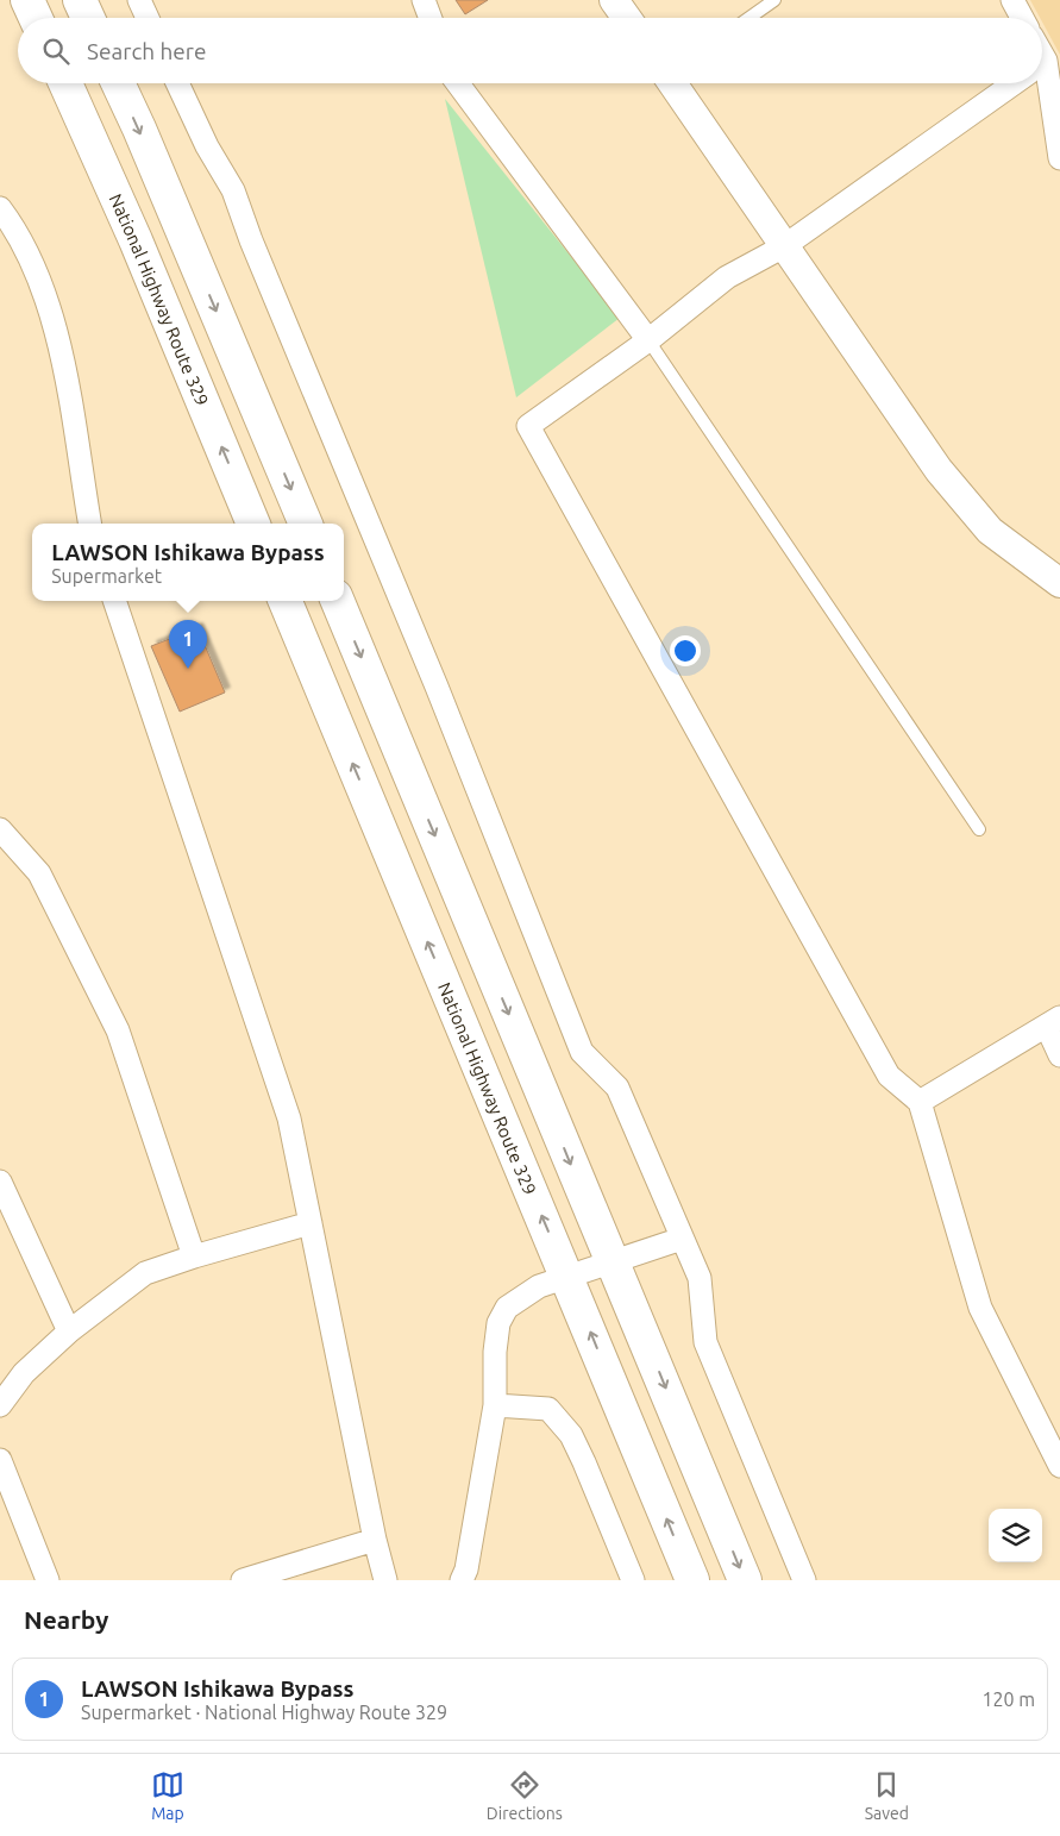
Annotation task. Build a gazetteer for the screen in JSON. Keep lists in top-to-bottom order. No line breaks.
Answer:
{"streets":{"highway":["National Highway Route 329"]},"page":{"search":"Search here","popup":["LAWSON Ishikawa Bypass","Supermarket"],"pins":"1","heading":"Nearby","list":[{"mark":"1","name":"LAWSON Ishikawa Bypass","note":"Supermarket · National Highway Route 329","value":"120 m"}],"nav":["Map","Directions","Saved"]}}
